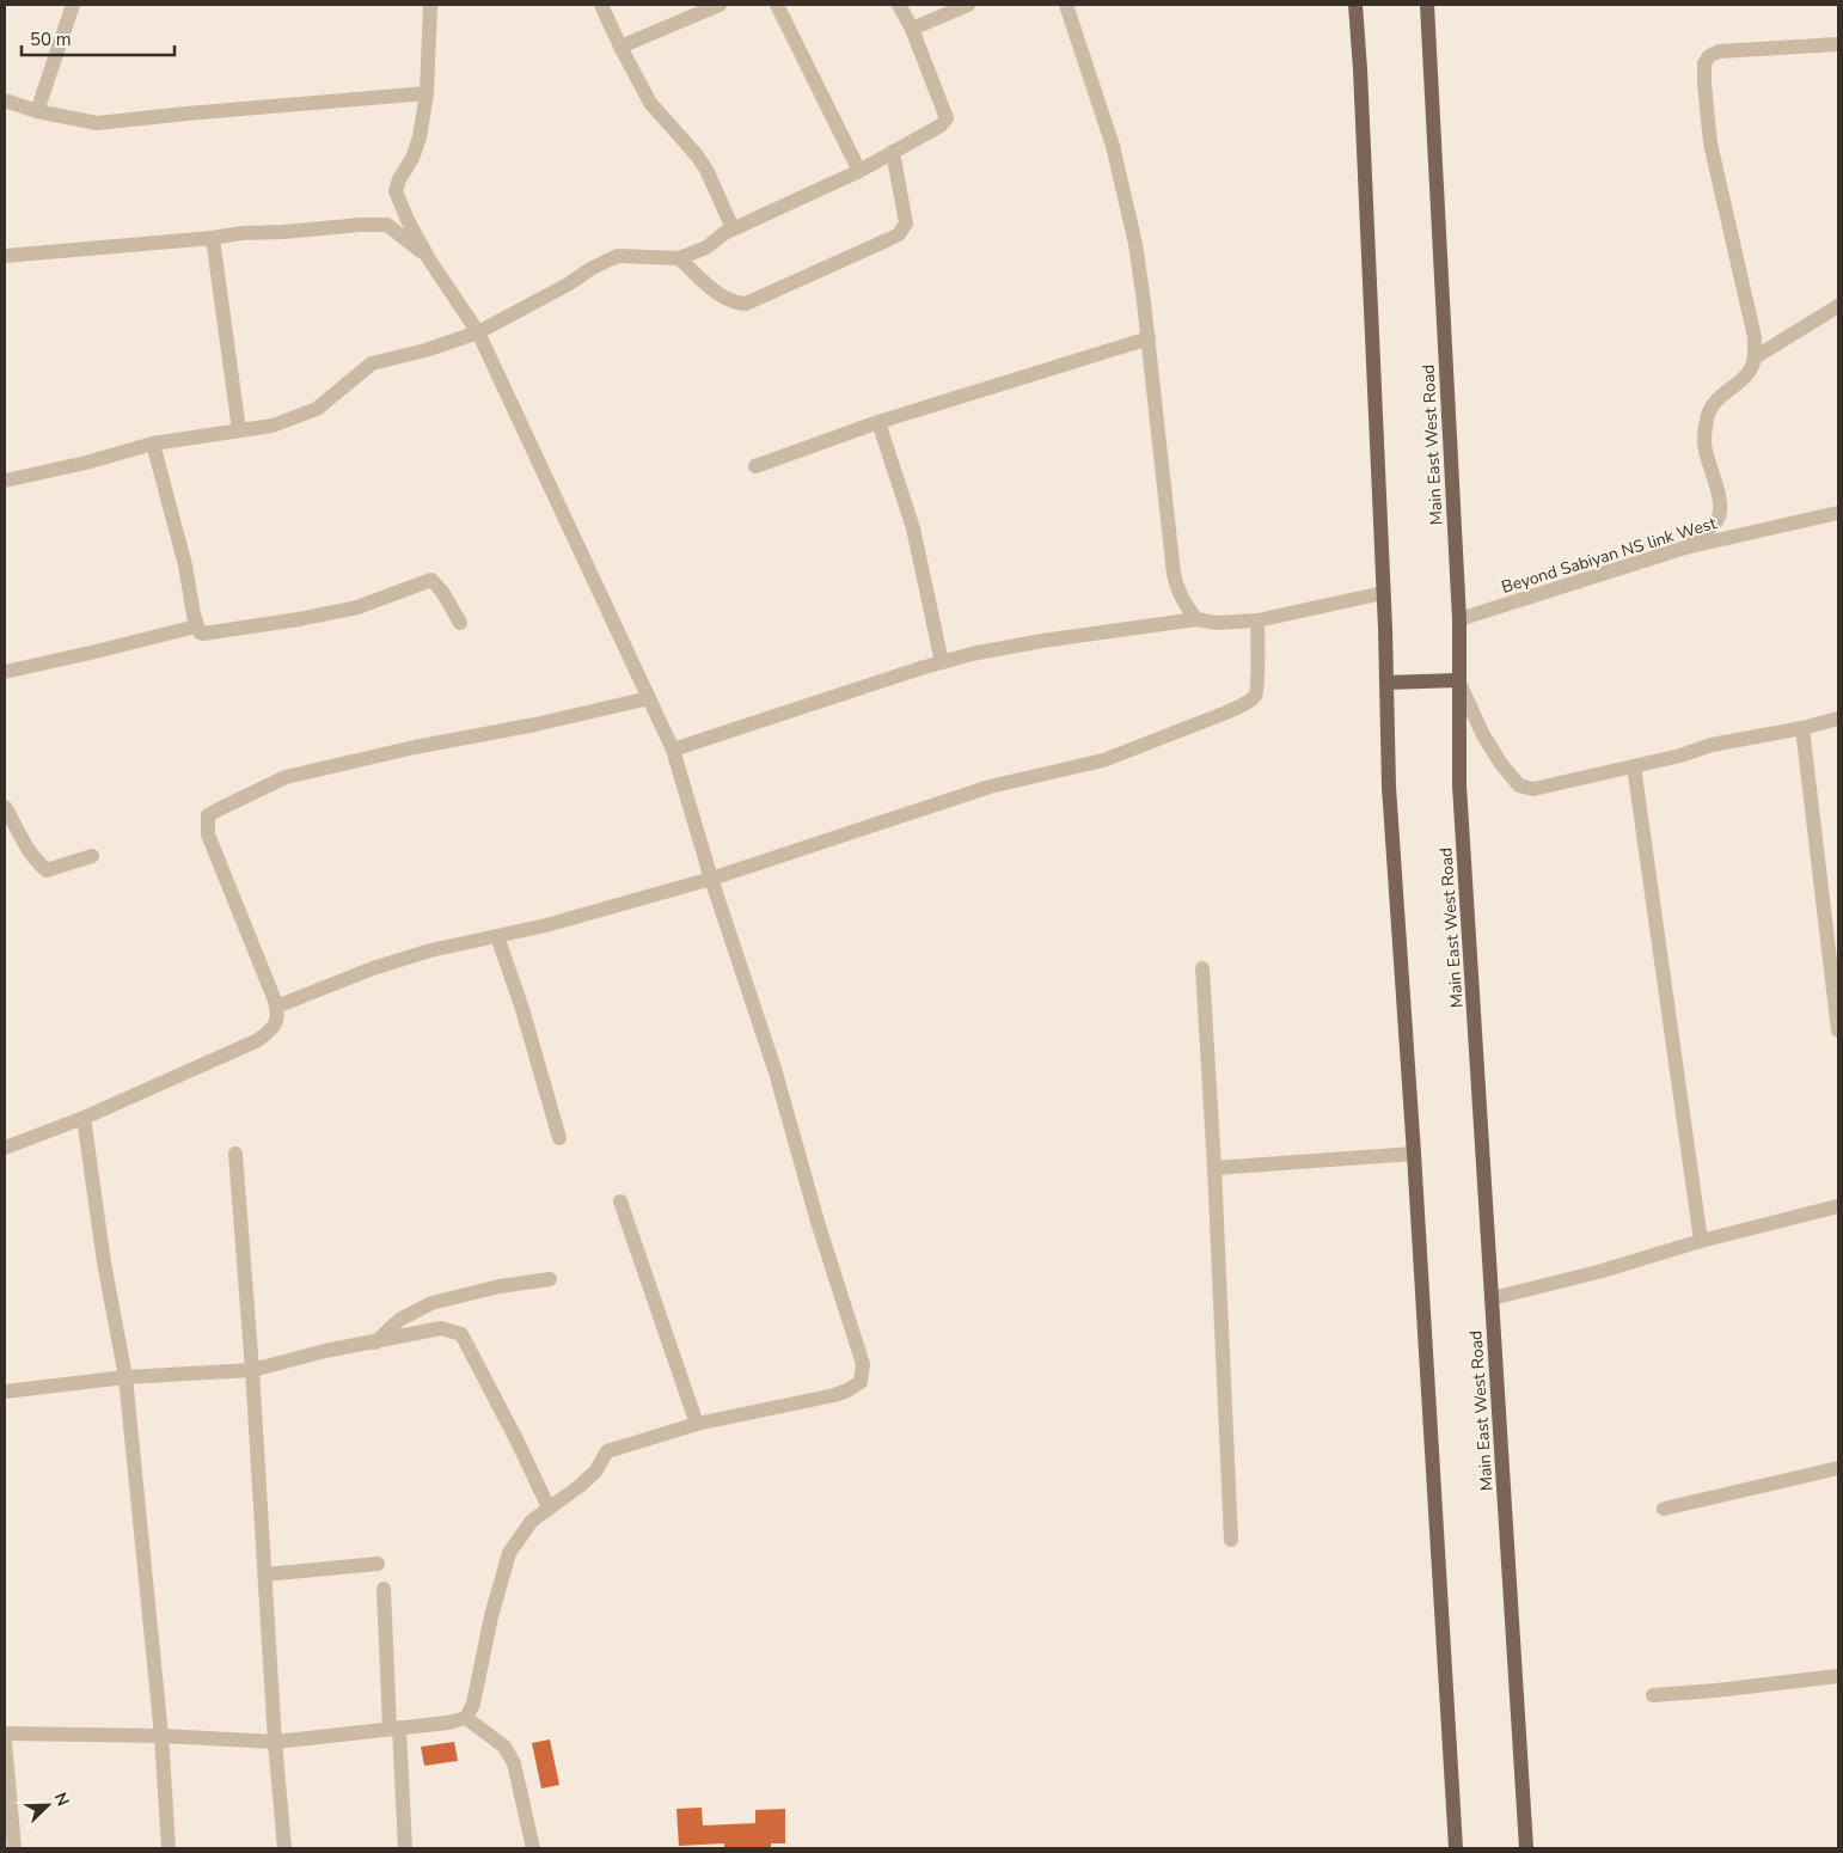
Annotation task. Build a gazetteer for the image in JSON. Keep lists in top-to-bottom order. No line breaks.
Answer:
{"streets":{"main road":["Main East West Road"],"street":["Beyond Sabiyan NS link West"]},"crossings":[["Main East West Road","Beyond Sabiyan NS link West"]],"scale_bar":"50 m","north":"top right"}
